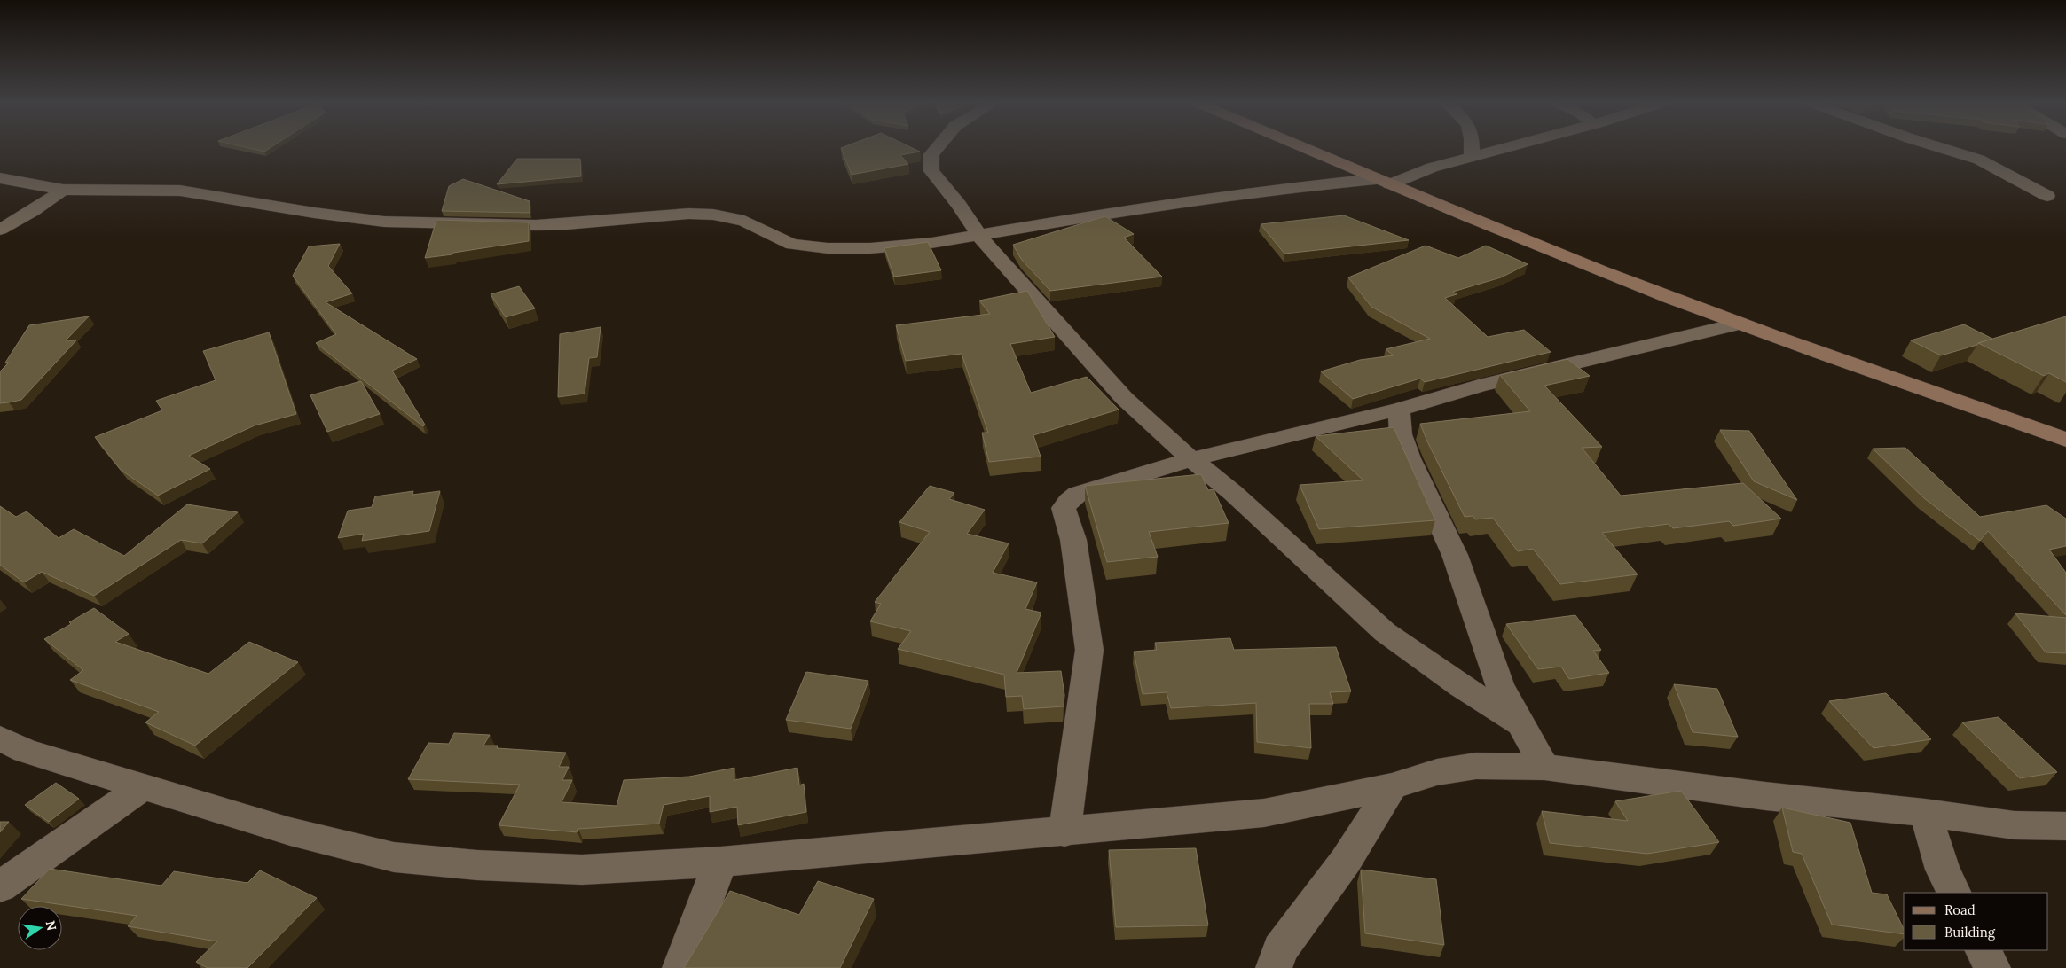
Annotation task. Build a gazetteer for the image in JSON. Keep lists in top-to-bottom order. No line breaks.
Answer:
{"legend":["Road","Building"],"north":"right"}
